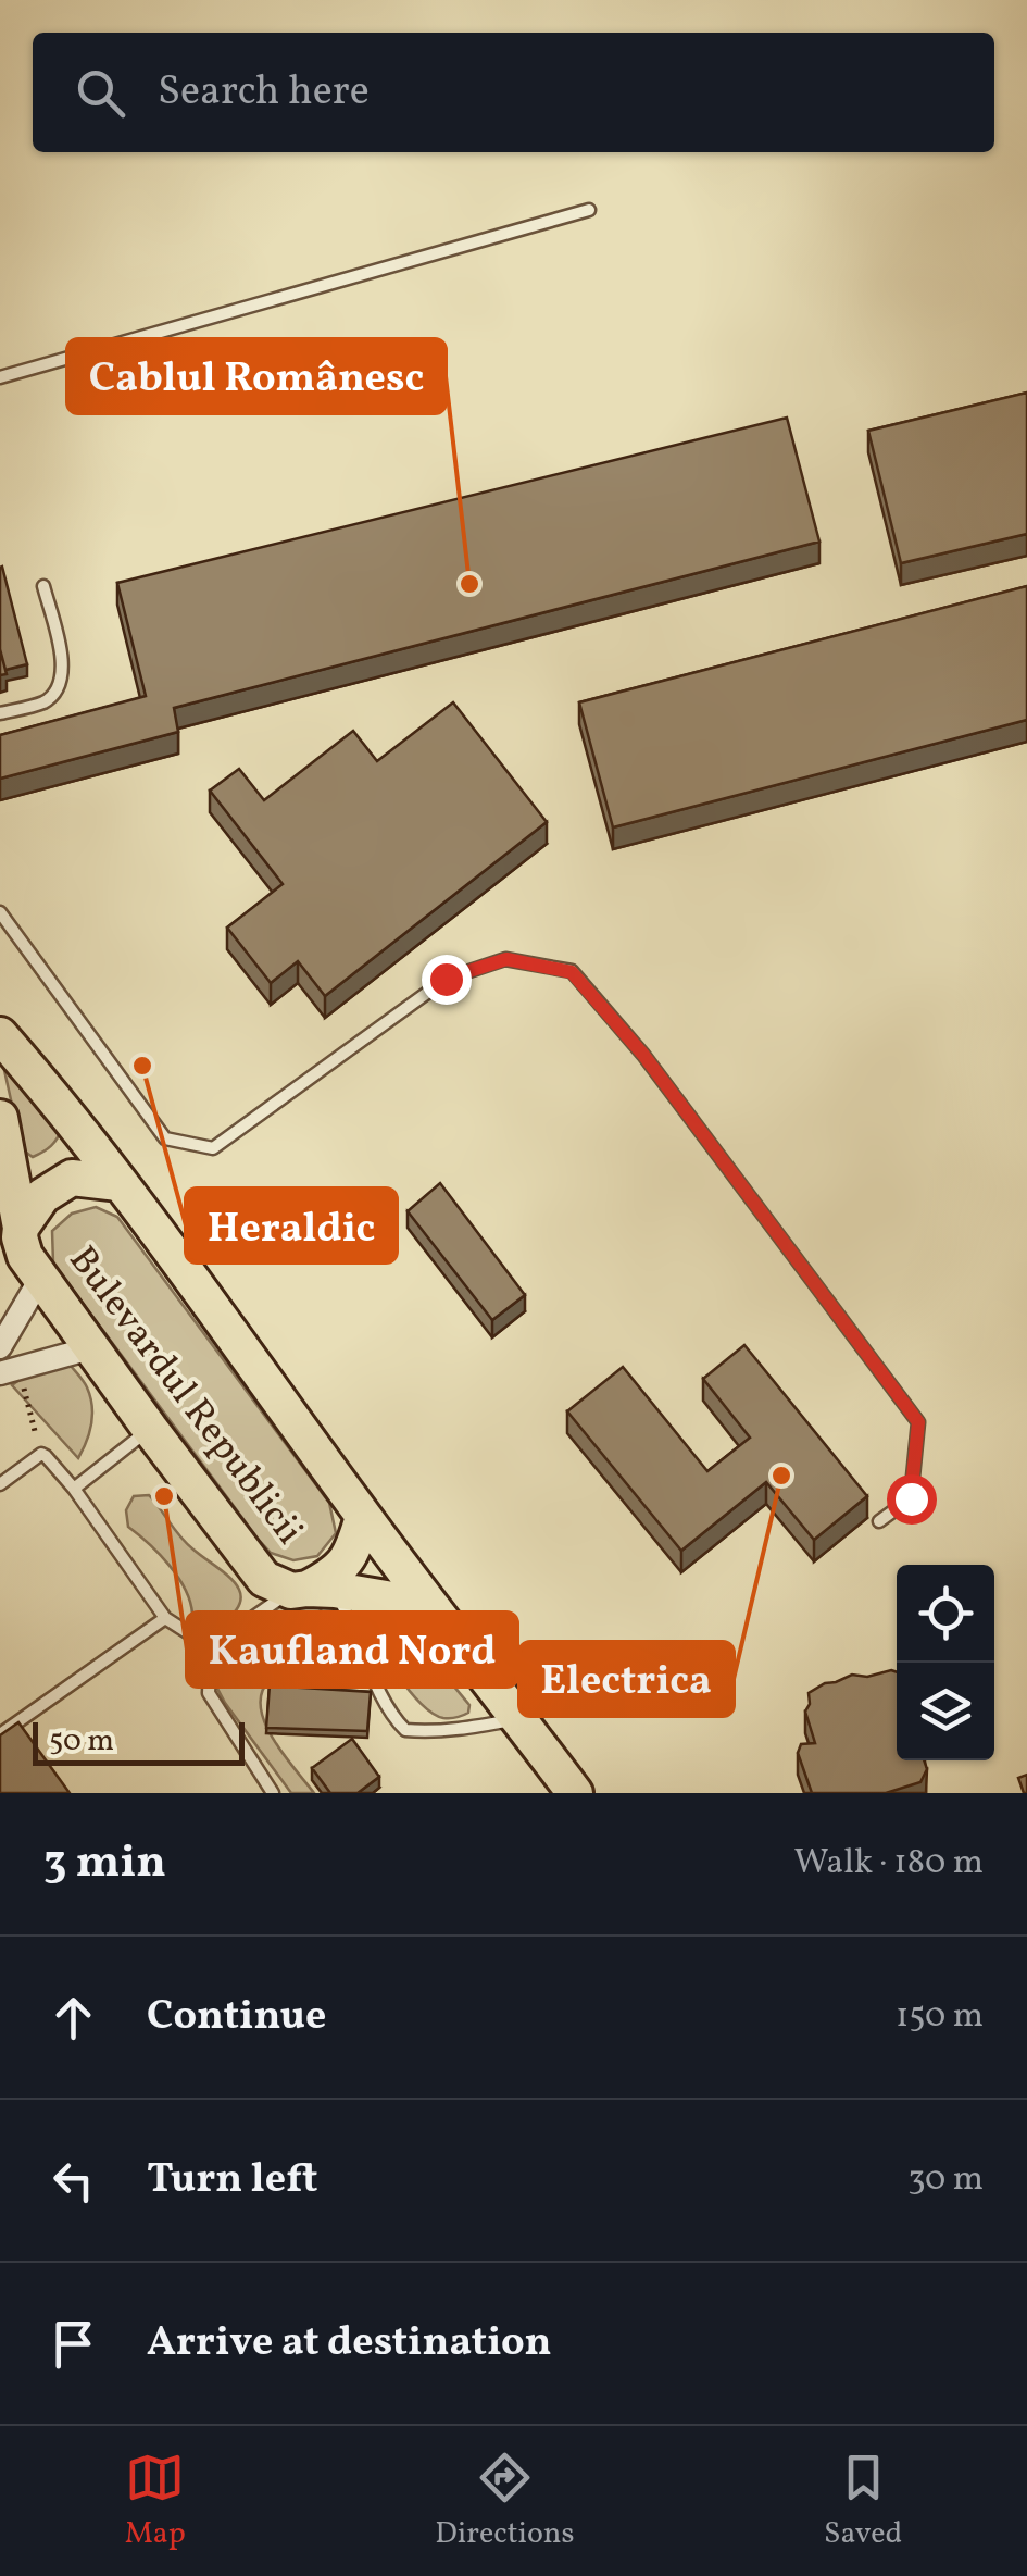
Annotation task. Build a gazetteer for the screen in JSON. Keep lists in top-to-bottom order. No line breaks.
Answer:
{"streets":{"main road":["Bulevardul Republicii"]},"places":["Cablul Românesc","Heraldic","Electrica","Kaufland Nord"],"scale_bar":"50 m","page":{"search":"Search here","scale":"50 m","heading":["3 min","Walk · 180 m"],"list":[["Continue","150 m"],["Turn left","30 m"],"Arrive at destination"],"nav":["Map","Directions","Saved"]}}
